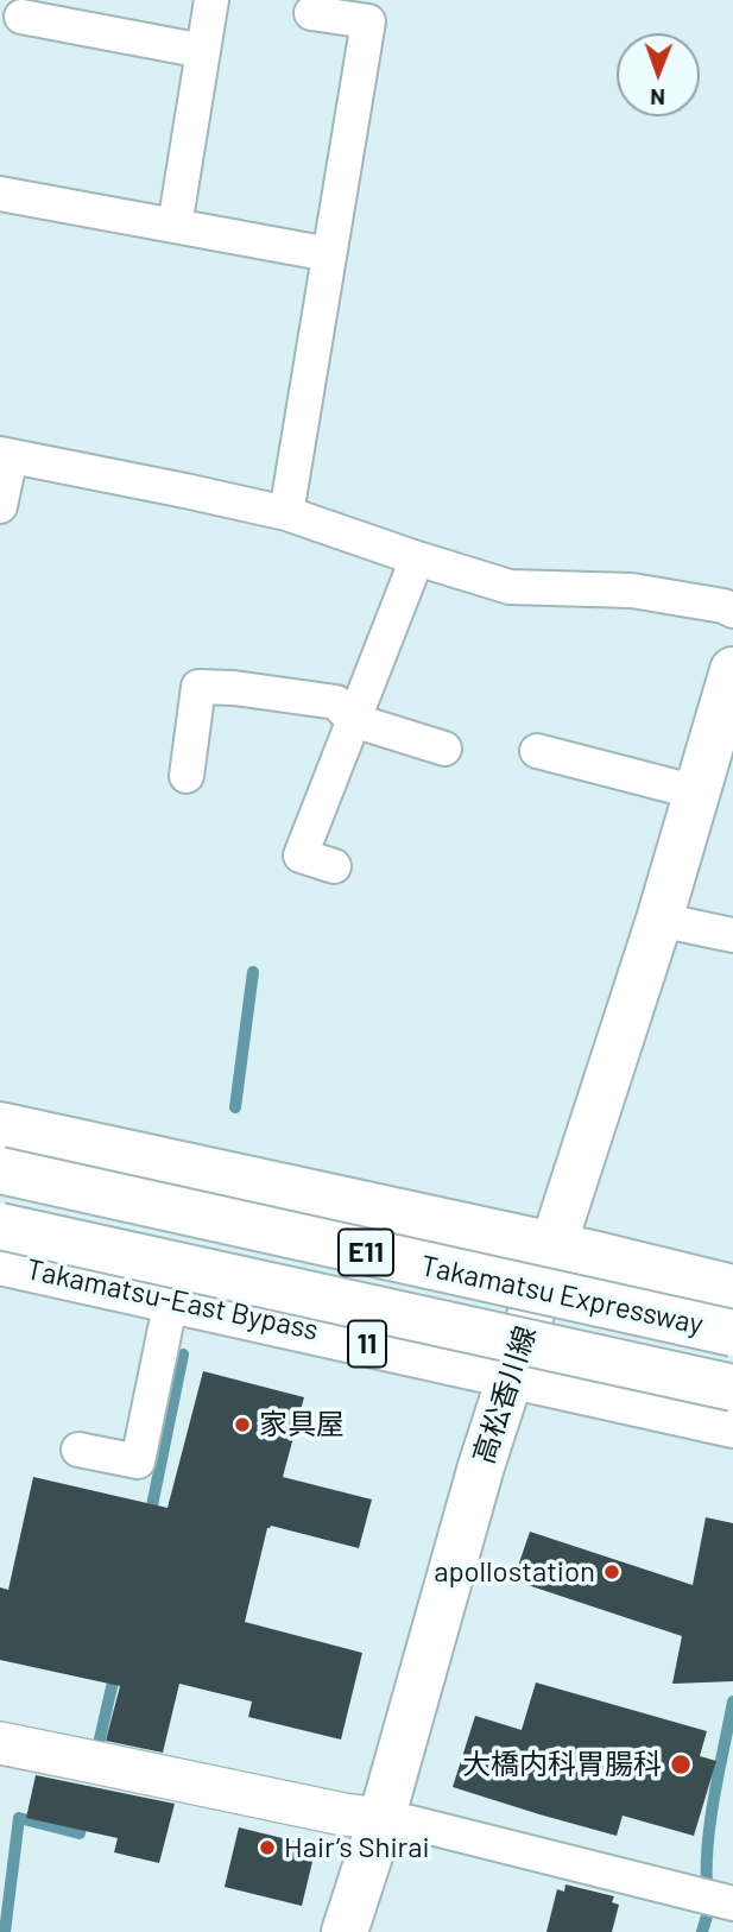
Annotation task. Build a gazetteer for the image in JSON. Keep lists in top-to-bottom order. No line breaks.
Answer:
{"streets":{"main road":["E11","Takamatsu Expressway","Takamatsu-East Bypass","11","高松香川線"]},"crossings":[["Takamatsu-East Bypass","高松香川線"]],"places":["家具屋","apollostation","大橋内科胃腸科","Hair’s Shirai"],"north":"bottom"}
